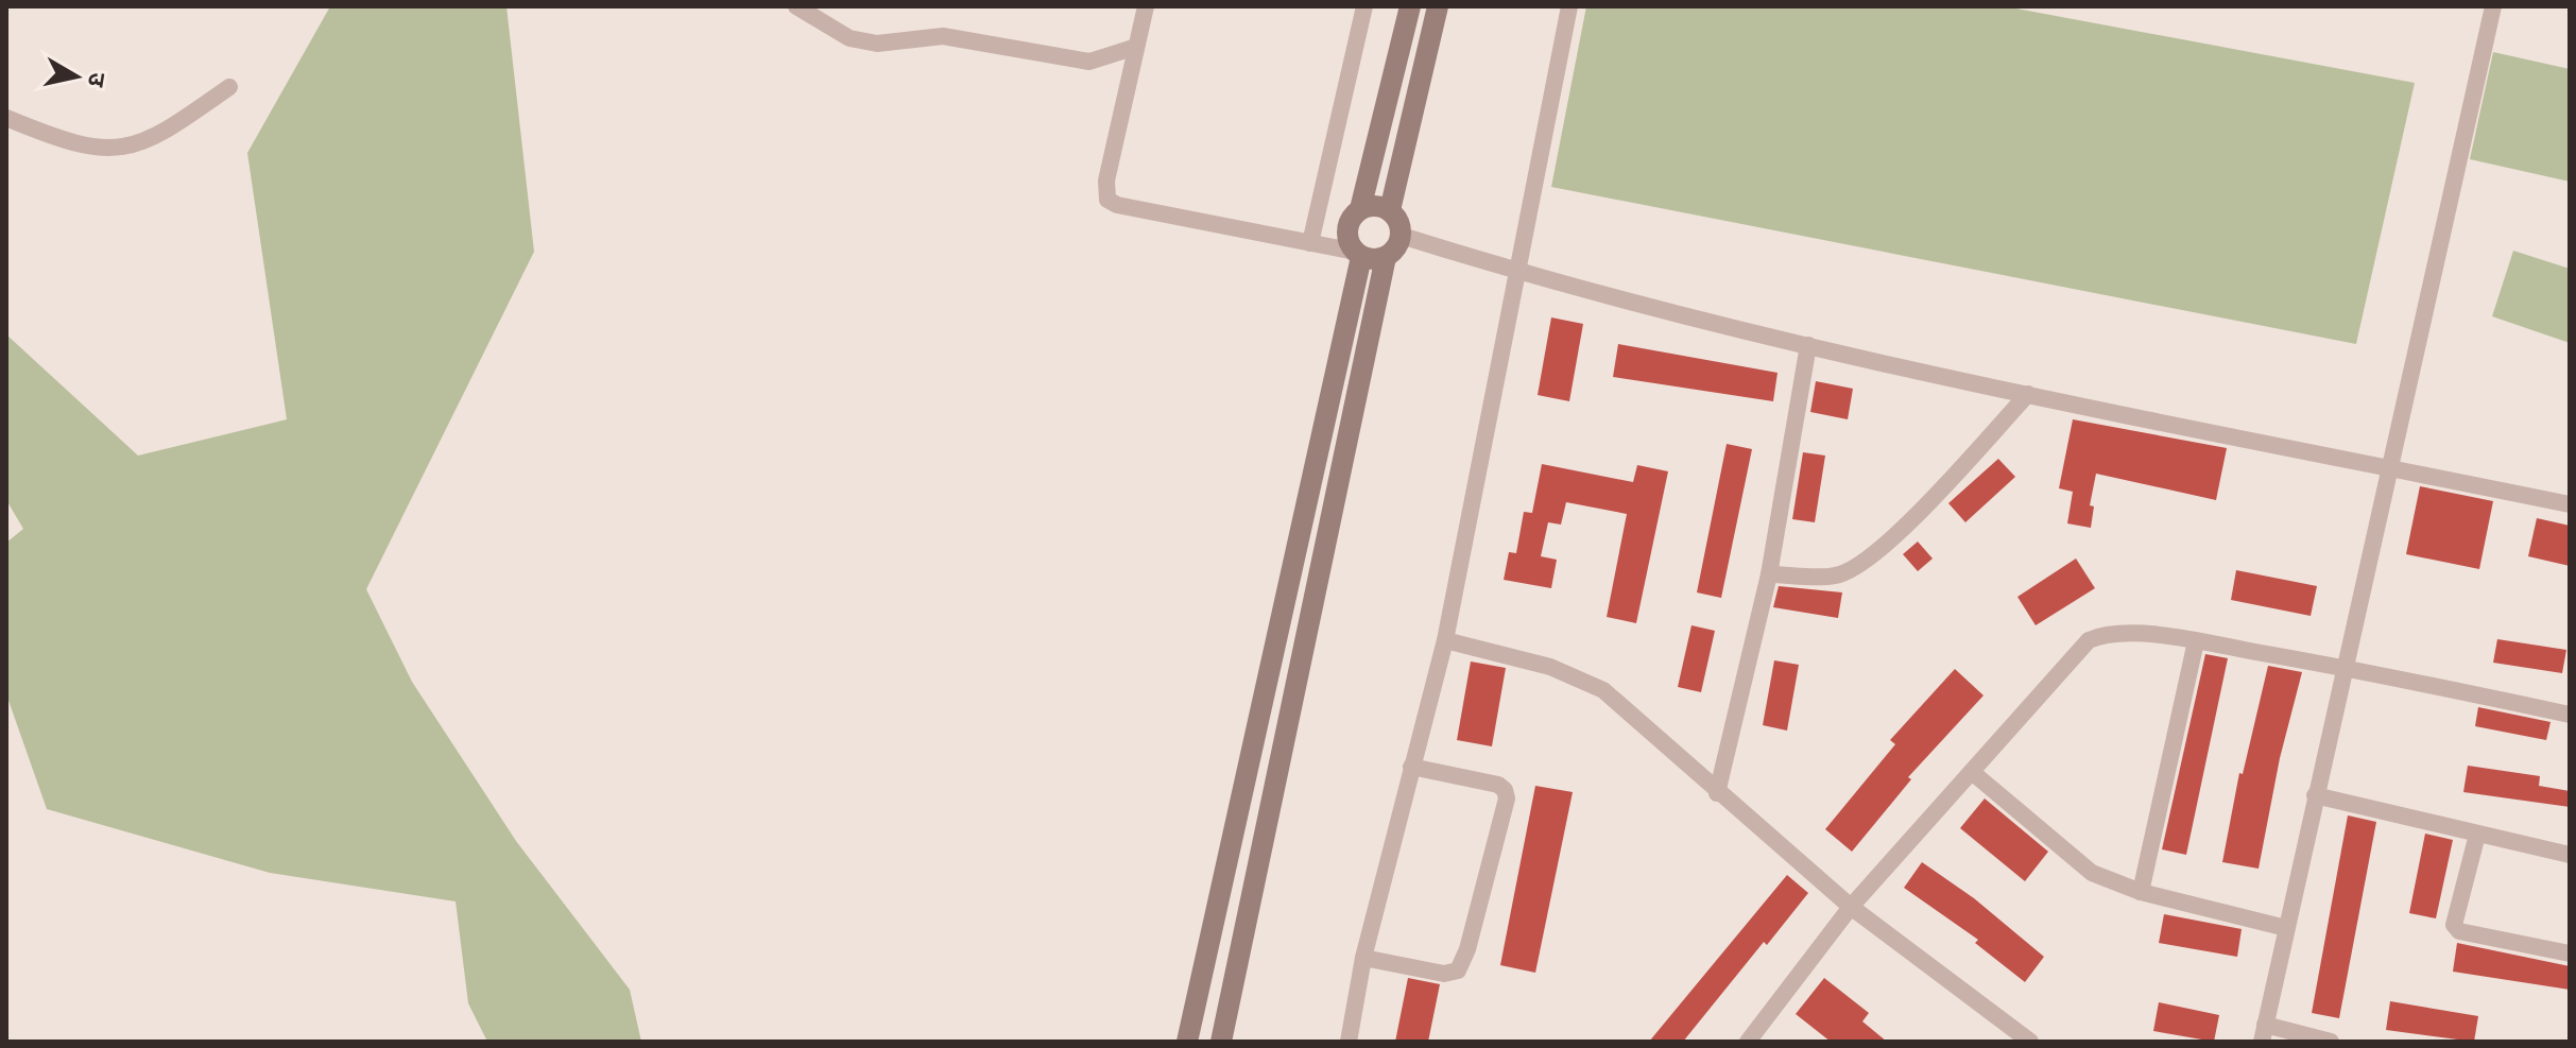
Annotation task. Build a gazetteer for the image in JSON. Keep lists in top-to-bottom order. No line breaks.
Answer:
{"north":"right"}
